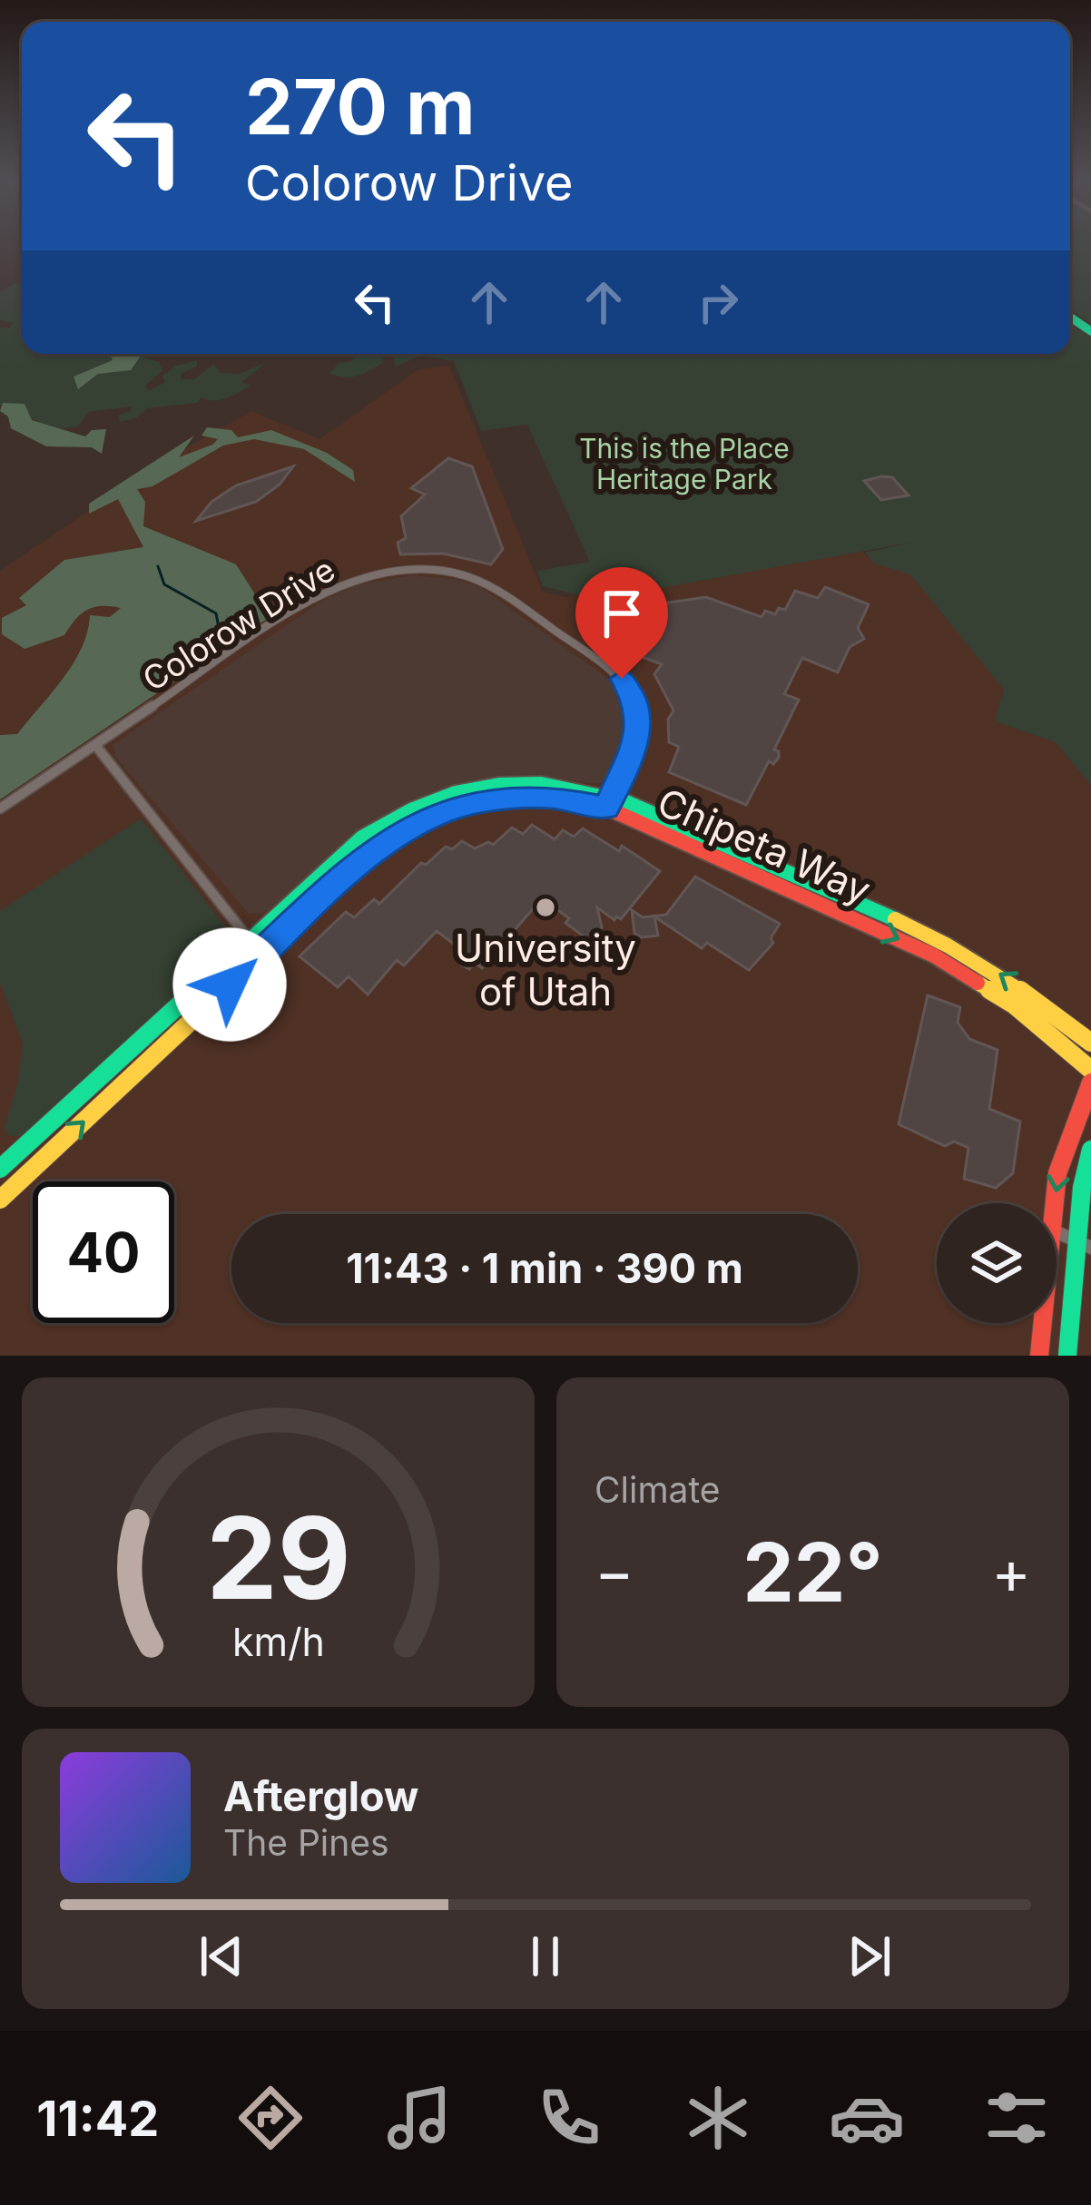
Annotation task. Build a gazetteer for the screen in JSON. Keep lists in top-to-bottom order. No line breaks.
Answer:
{"streets":{"street":["Colorow Drive","Chipeta Way"]},"crossings":[["Colorow Drive","Chipeta Way"]],"parks":["This is the Place Heritage Park"],"places":["University of Utah"],"page":{"turn":["270 m","Colorow Drive"],"limit":"40","trip":"11:43 · 1 min · 390 m","tile":"Climate","heat":["−","22°","+"],"song":["Afterglow","The Pines"],"tabs":"11:42","gauge":["29","km/h"]}}
